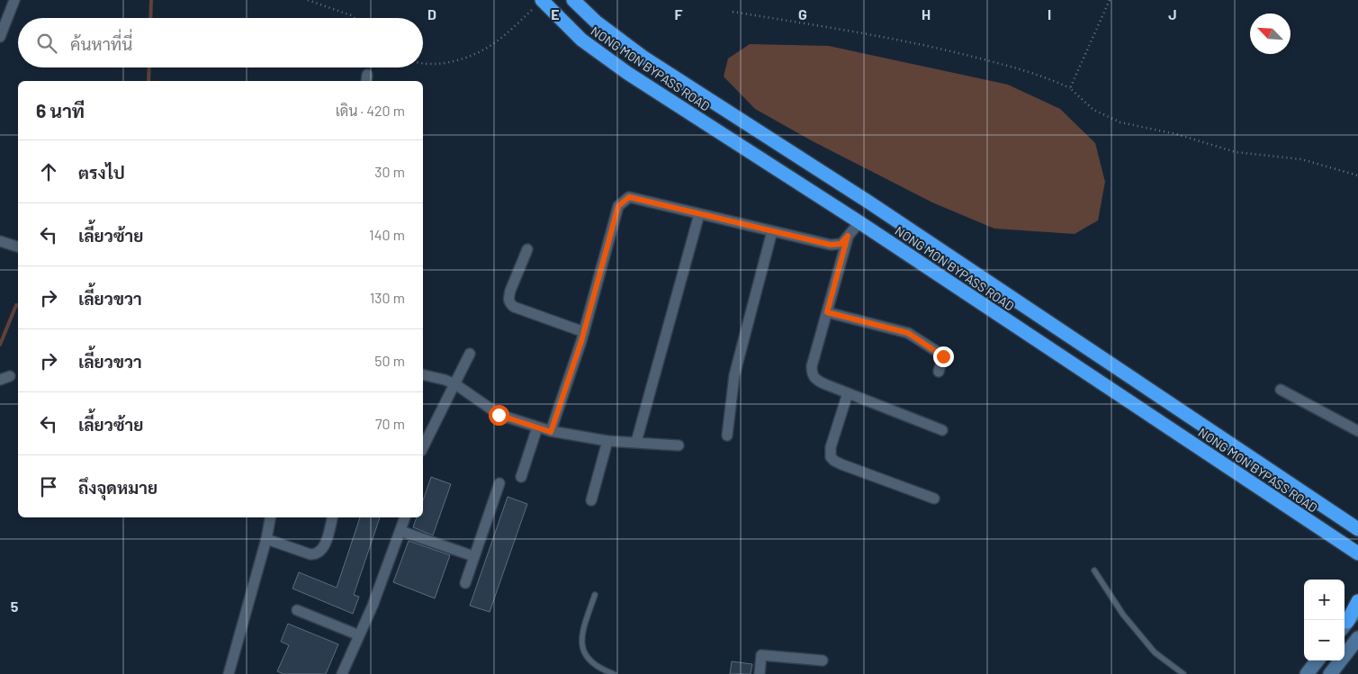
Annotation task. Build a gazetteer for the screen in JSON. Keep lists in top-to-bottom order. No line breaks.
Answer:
{"streets":{"highway":["NONG MON BYPASS ROAD"]},"north":"top left","page":{"search":"ค้นหาที่นี่","heading":["6 นาที","เดิน · 420 m"],"list":[["ตรงไป","30 m"],["เลี้ยวซ้าย","140 m"],["เลี้ยวขวา","130 m"],["เลี้ยวขวา","50 m"],["เลี้ยวซ้าย","70 m"],"ถึงจุดหมาย"],"map_buttons":["+","−"]},"grid":{"columns":["D","E","F","G","H","I","J"],"rows":["5"]}}
